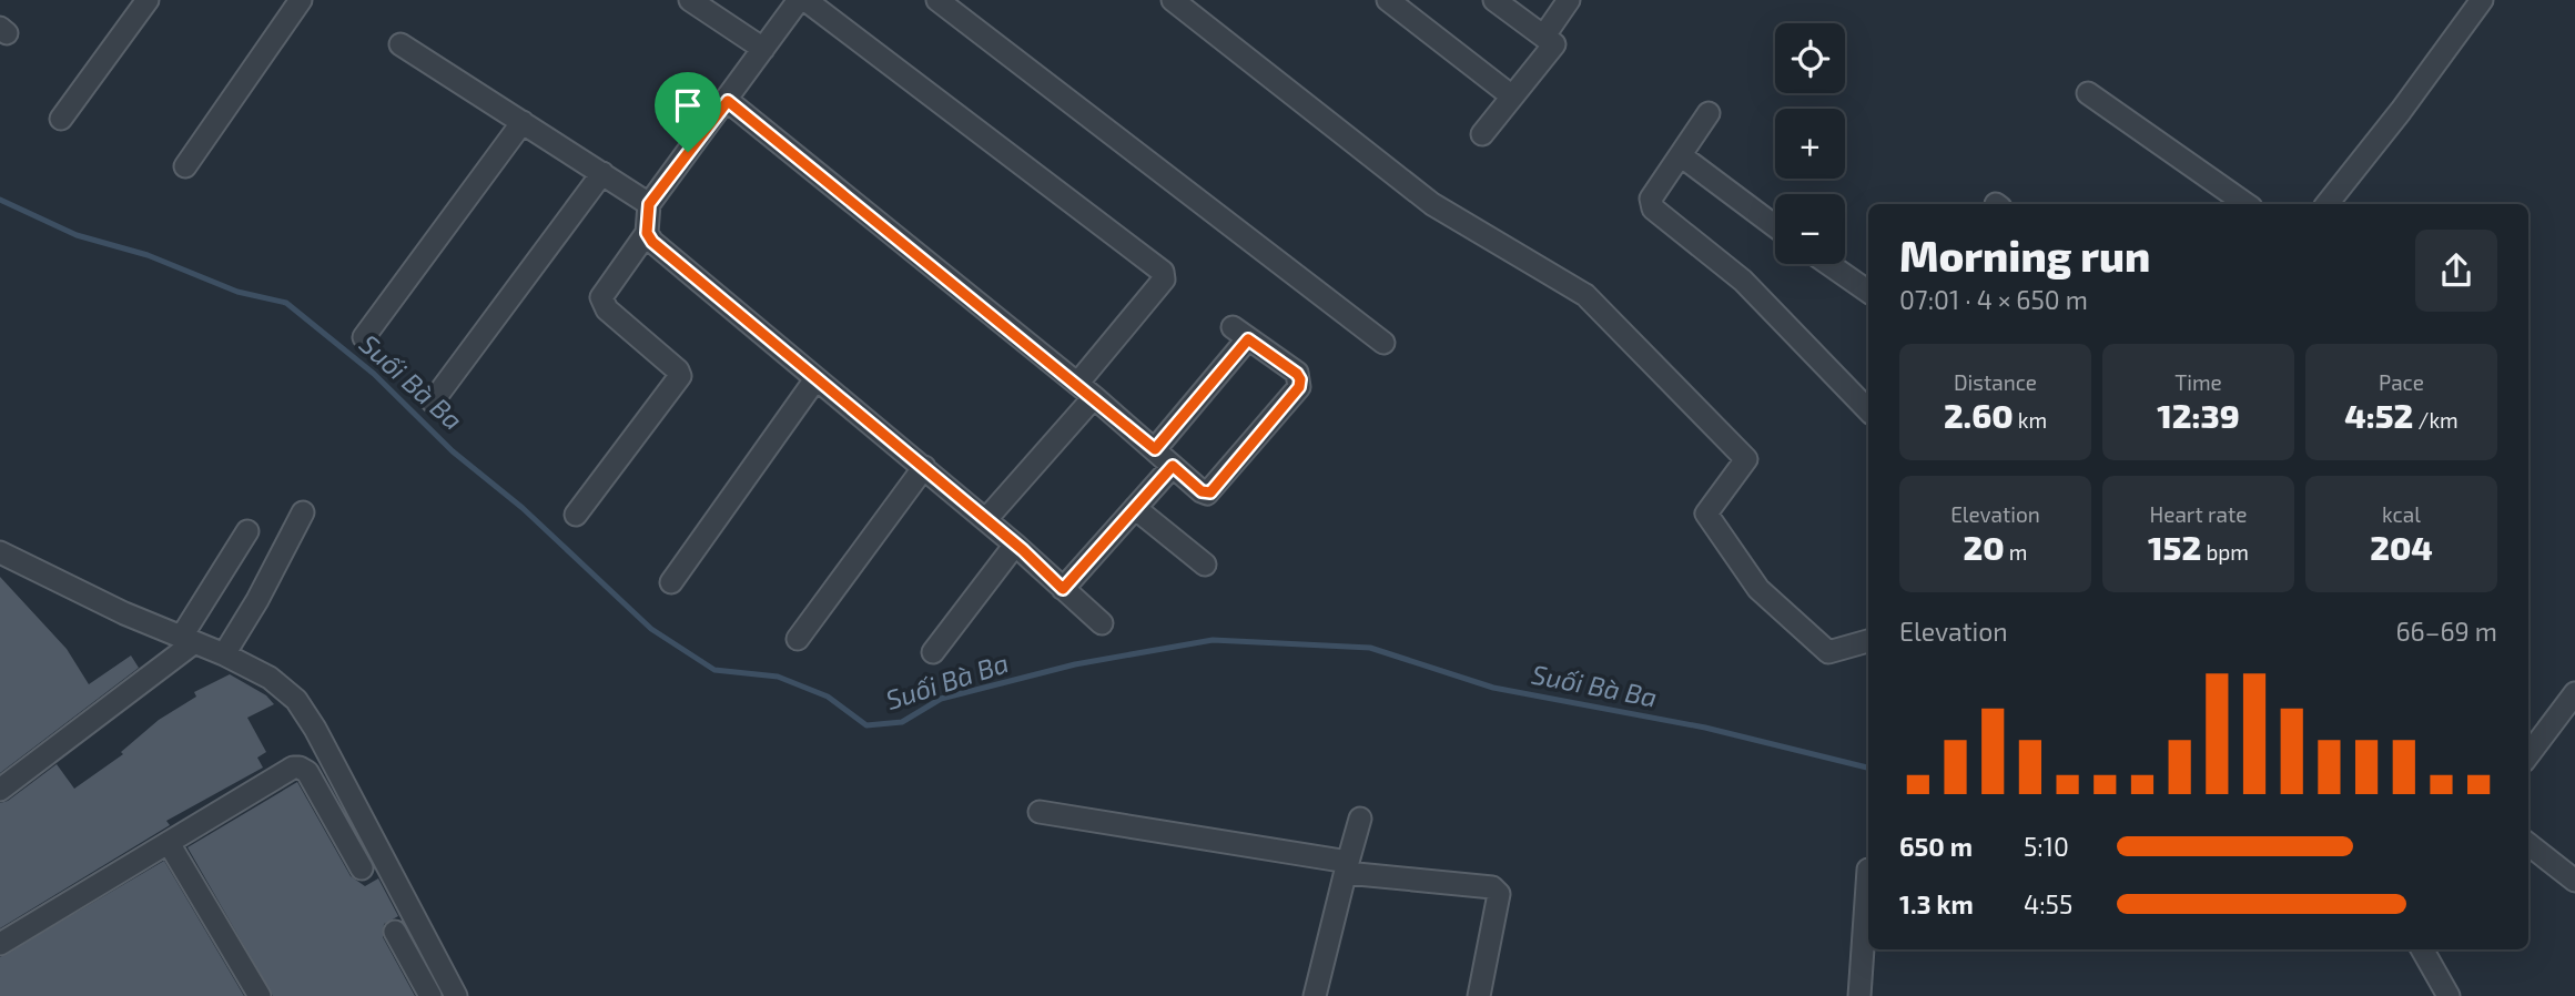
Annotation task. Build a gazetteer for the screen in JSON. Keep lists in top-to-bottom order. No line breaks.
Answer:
{"water":["Suối Bà Ba"],"page":{"map_buttons":["+","−"],"heading":["Morning run","07:01 · 4 × 650 m"],"stats":[["Distance","2.60 km"],["Time","12:39"],["Pace","4:52 /km"],["Elevation","20 m"],["Heart rate","152 bpm"],["kcal","204"]],"chart":["Elevation","66–69 m"],"list":[{"name":"650 m","note":"5:10"},{"name":"1.3 km","note":"4:55"}]}}
